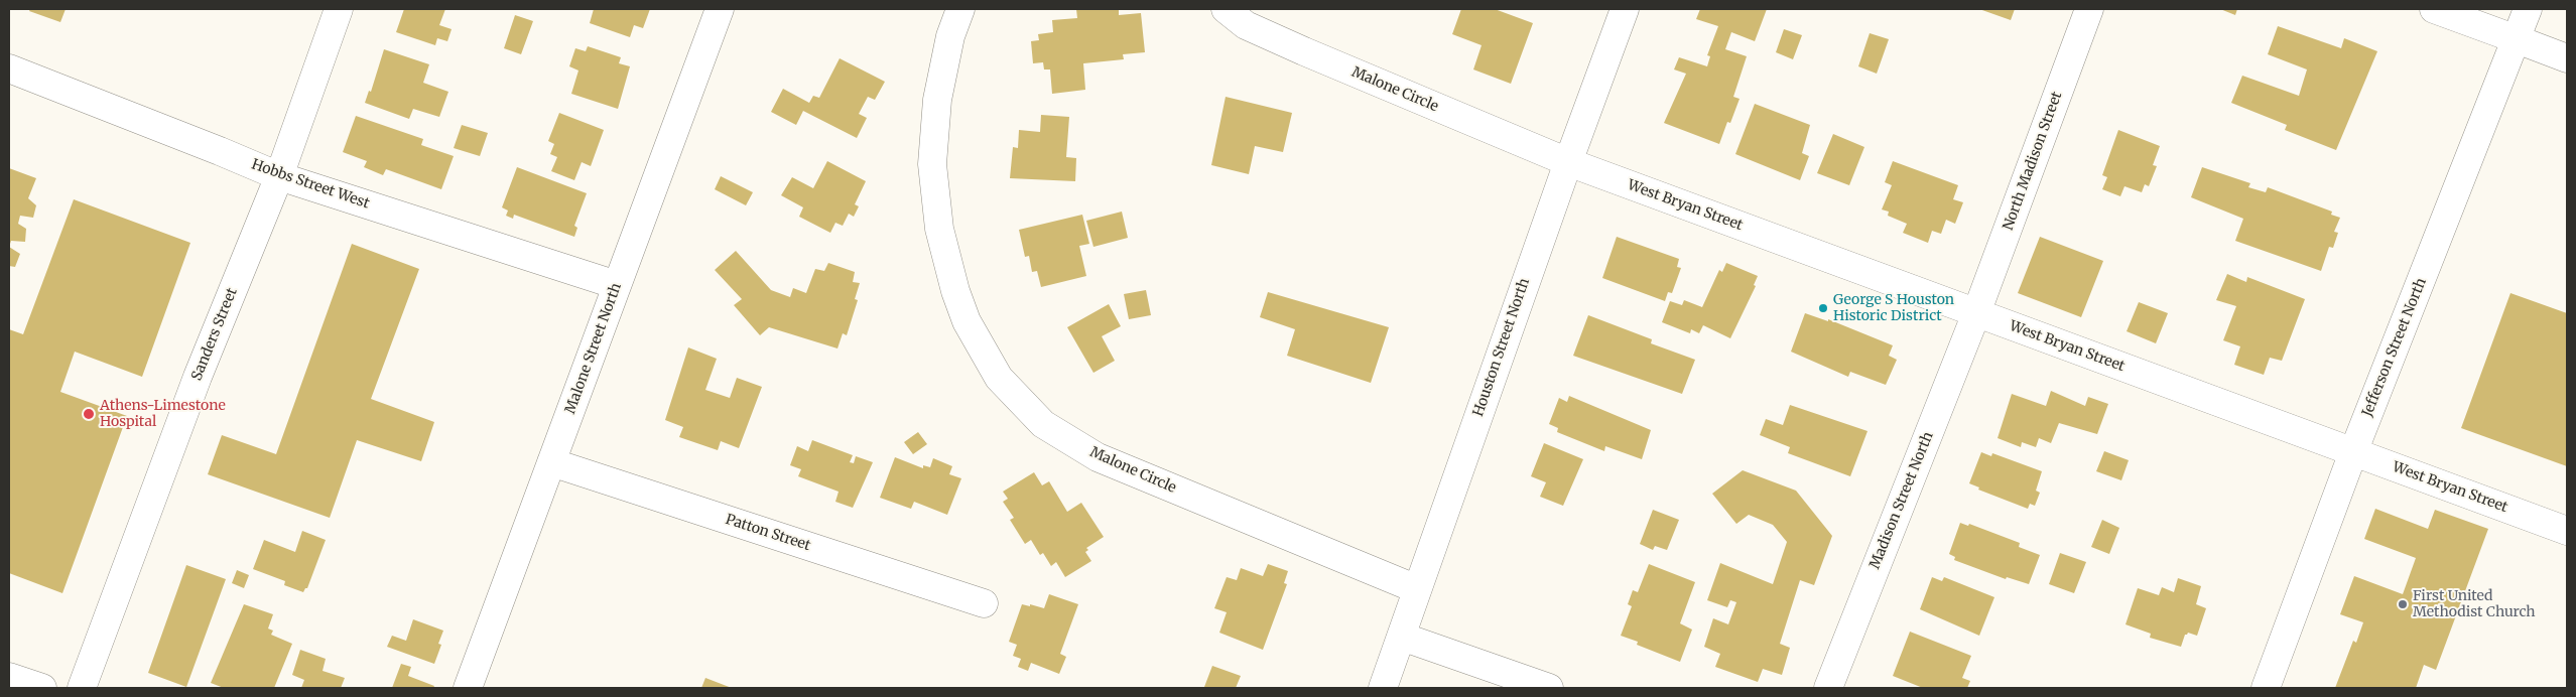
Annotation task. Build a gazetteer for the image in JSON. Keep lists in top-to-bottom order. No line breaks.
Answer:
{"streets":{"street":["Malone Circle","North Madison Street","Hobbs Street West","West Bryan Street","Sanders Street","Houston Street North","Jefferson Street North","Malone Street North","Madison Street North","Patton Street"]},"crossings":[["Malone Circle","West Bryan Street"],["Malone Circle","Houston Street North"],["North Madison Street","West Bryan Street"],["North Madison Street","Madison Street North"],["Hobbs Street West","Sanders Street"],["Hobbs Street West","Malone Street North"],["West Bryan Street","Houston Street North"],["West Bryan Street","Jefferson Street North"],["West Bryan Street","Madison Street North"],["Malone Street North","Patton Street"]],"places":["George S Houston Historic District","Athens-Limestone Hospital","First United Methodist Church"]}
